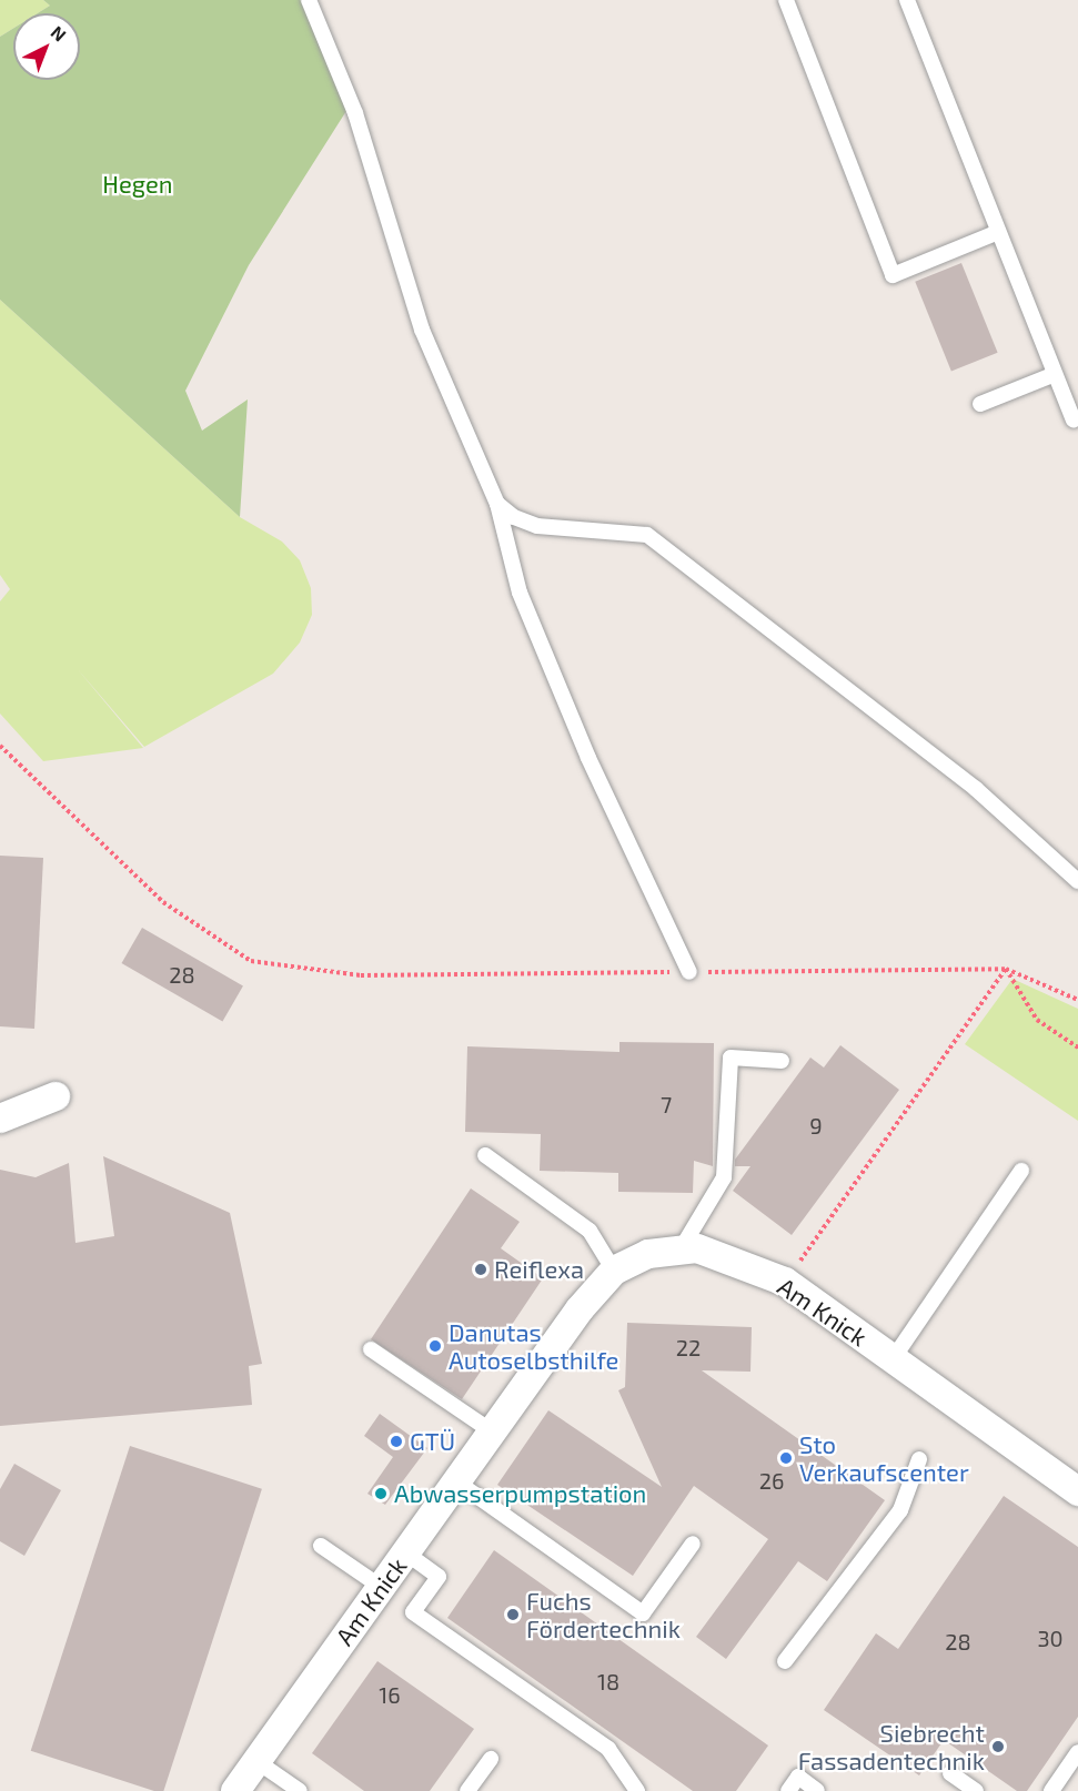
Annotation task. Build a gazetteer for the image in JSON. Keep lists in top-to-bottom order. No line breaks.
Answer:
{"streets":{"street":["Am Knick"]},"parks":["Hegen"],"places":["Reiflexa","Danutas Autoselbsthilfe","GTÜ","Sto Verkaufscenter","Abwasserpumpstation","Fuchs Fördertechnik","Siebrecht Fassadentechnik"],"house_numbers":["28","7","9","22","26","30","28","18","16"],"north":"top right"}
